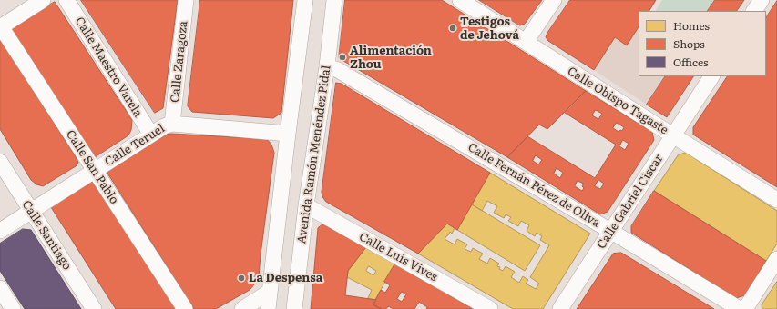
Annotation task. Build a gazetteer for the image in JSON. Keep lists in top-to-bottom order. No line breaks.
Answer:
{"streets":{"street":["Calle Zaragoza","Calle Maestro Varela","Calle Obispo Tagaste","Calle Teruel","Avenida Ramón Menéndez Pidal","Calle San Pablo","Calle Fernán Pérez de Oliva","Calle Gabriel Ciscar","Calle Santiago","Calle Luis Vives"]},"crossings":[["Calle Zaragoza","Calle Teruel"],["Calle Maestro Varela","Calle Teruel"],["Calle Obispo Tagaste","Calle Gabriel Ciscar"],["Calle Teruel","Calle San Pablo"],["Calle Teruel","Calle Santiago"],["Avenida Ramón Menéndez Pidal","Calle Fernán Pérez de Oliva"],["Avenida Ramón Menéndez Pidal","Calle Luis Vives"],["Calle Fernán Pérez de Oliva","Calle Gabriel Ciscar"]],"places":["Testigos de Jehová","Alimentación Zhou","La Despensa"],"legend":["Homes","Shops","Offices"]}
